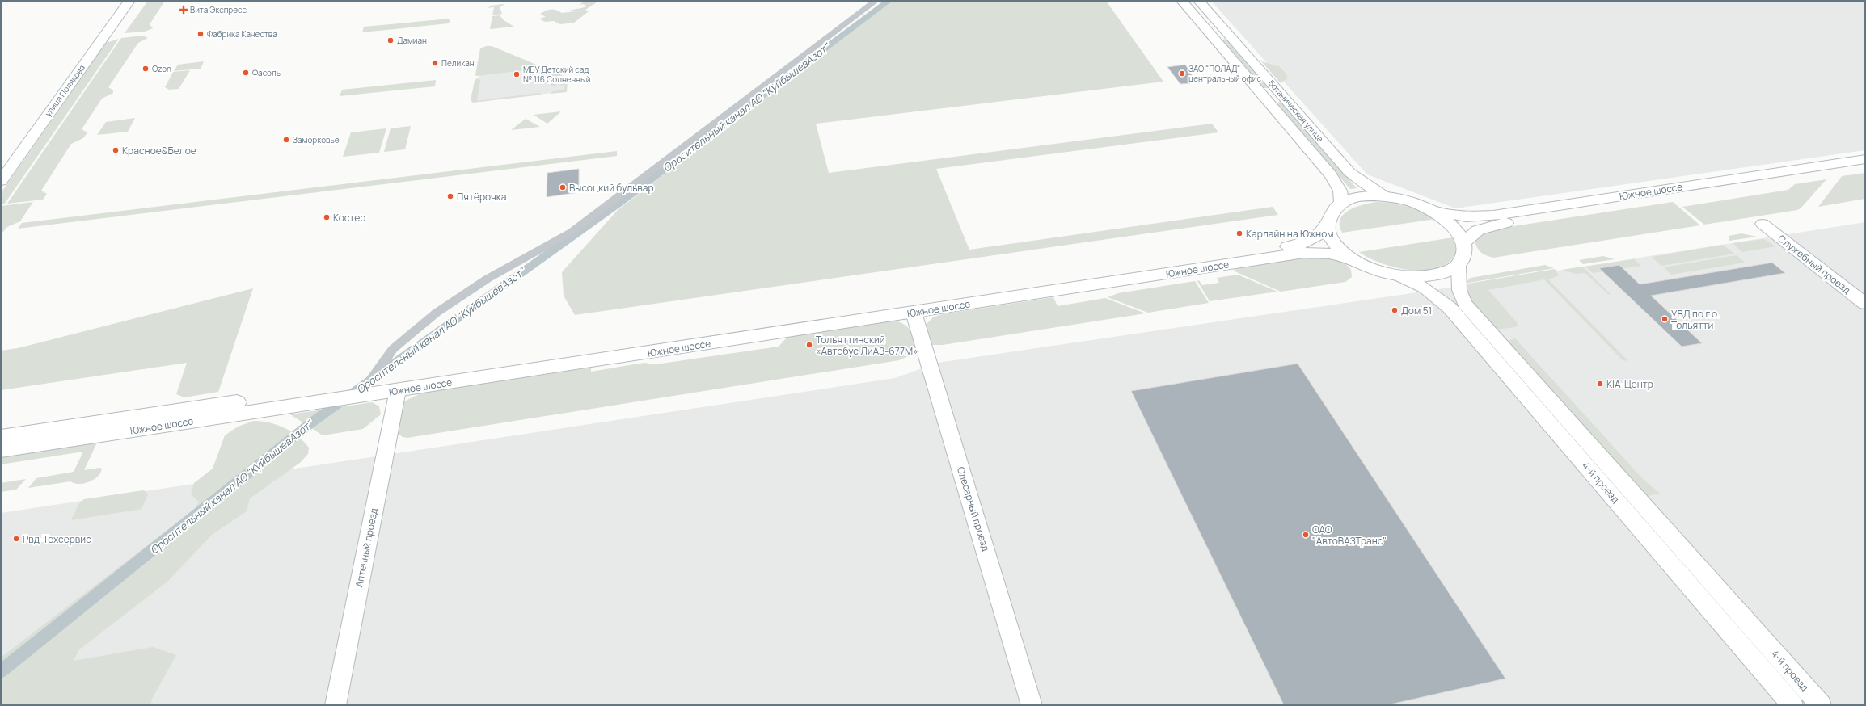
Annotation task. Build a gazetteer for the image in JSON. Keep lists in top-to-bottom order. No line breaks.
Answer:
{"streets":{"main road":["улица Полякова","Ботаническая улица","Южное шоссе","Служебный проезд","4-й проезд","Слесарный проезд","Аптечный проезд"]},"crossings":[["Ботаническая улица","Южное шоссе"],["Южное шоссе","Слесарный проезд"],["Южное шоссе","Аптечный проезд"]],"water":["Оросительный канал АО \"КуйбышевАзот\""],"places":{"health":["Вита Экспресс"],"other":["Фабрика Качества","Дамиан","Пеликан","Ozon","Фасоль","ЗАО \"ПОЛАД\" центральный офис","МБУ Детский сад № 116 Солнечный","Заморковье","Красное&Белое","Высоцкий бульвар","Пятёрочка","Костер","Карлайн на Южном","Дом 51","УВД по г.о. Тольятти","Тольяттинский «Автобус ЛиАЗ-677М»","KIA-Центр","ОАО \"АвтоВАЗТранс\"","Рвд-Техсервис"]}}
